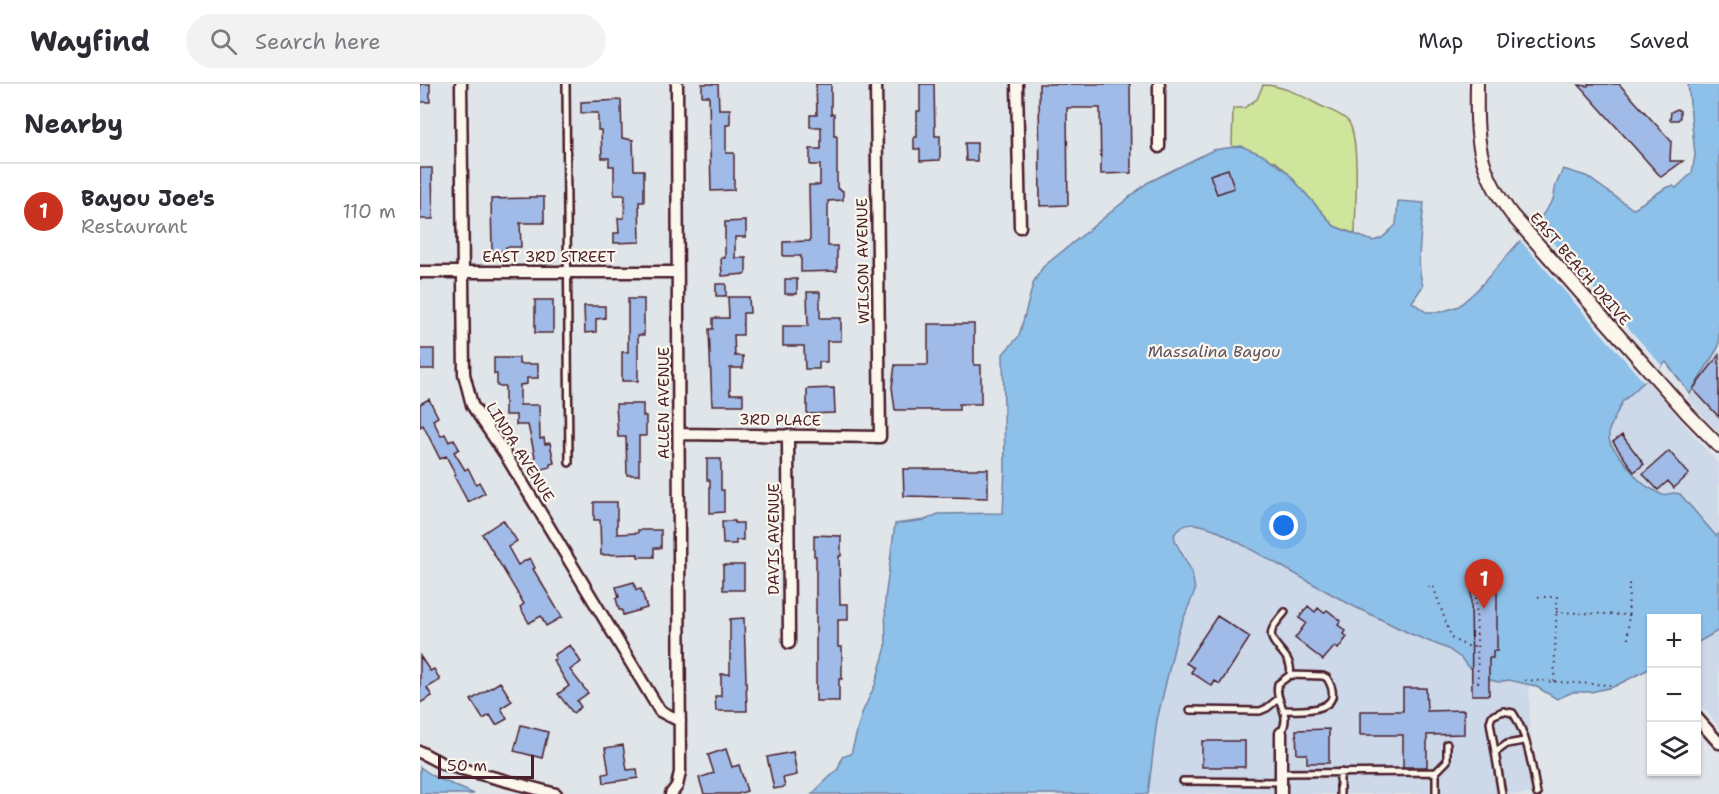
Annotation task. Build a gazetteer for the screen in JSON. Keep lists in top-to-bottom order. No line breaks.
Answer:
{"streets":{"street":["EAST 3RD STREET","WILSON AVENUE","EAST BEACH DRIVE","ALLEN AVENUE","3RD PLACE","LINDA AVENUE","DAVIS AVENUE"]},"crossings":[["EAST 3RD STREET","ALLEN AVENUE"],["EAST 3RD STREET","LINDA AVENUE"],["WILSON AVENUE","3RD PLACE"],["ALLEN AVENUE","3RD PLACE"],["ALLEN AVENUE","LINDA AVENUE"],["3RD PLACE","DAVIS AVENUE"]],"water":["Massalina Bayou"],"scale_bar":"50 m","page":{"header":"Wayfind","search":"Search here","nav":["Map","Directions","Saved"],"heading":"Nearby","list":[{"mark":"1","name":"Bayou Joe's","note":"Restaurant","value":"110 m"}],"pins":"1","map_buttons":["+","−"],"scale":"50 m"}}
